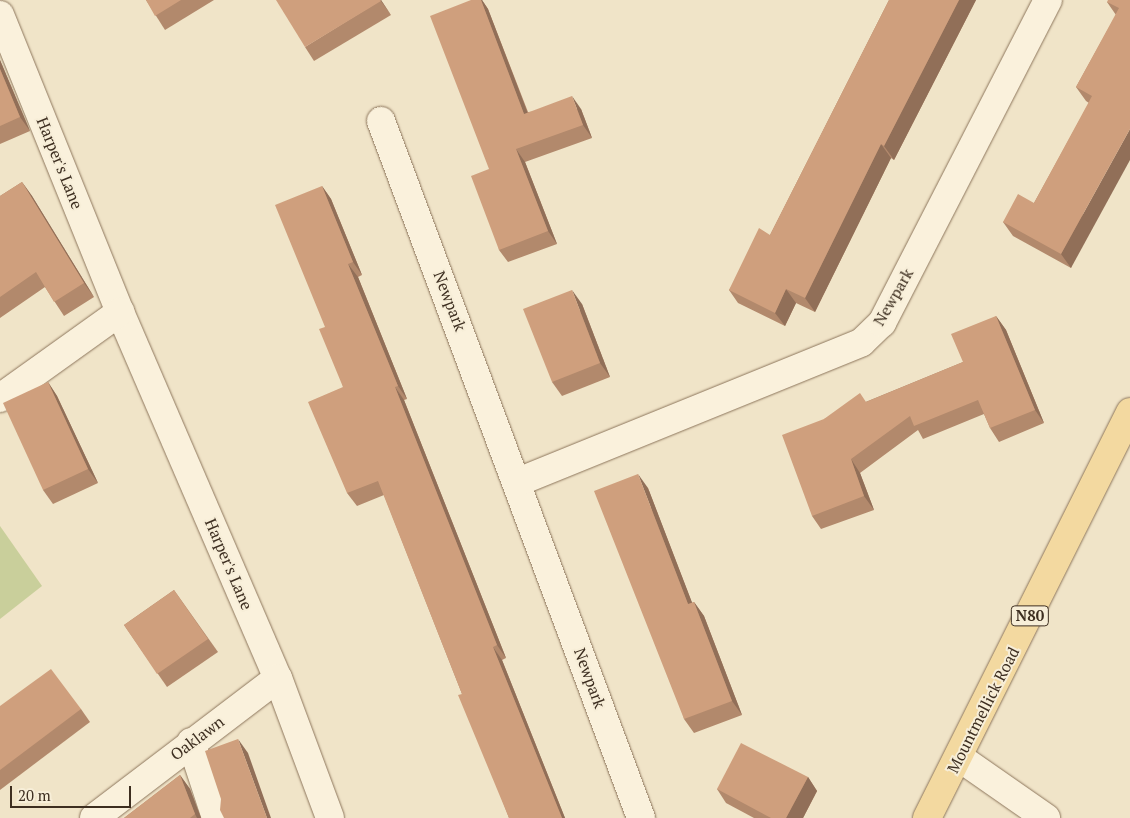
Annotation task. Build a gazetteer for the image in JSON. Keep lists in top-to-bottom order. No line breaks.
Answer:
{"streets":{"main road":["N80","Mountmellick Road"],"street":["Harper's Lane","Newpark","Oaklawn"]},"crossings":[["Harper's Lane","Oaklawn"]],"scale_bar":"20 m"}
